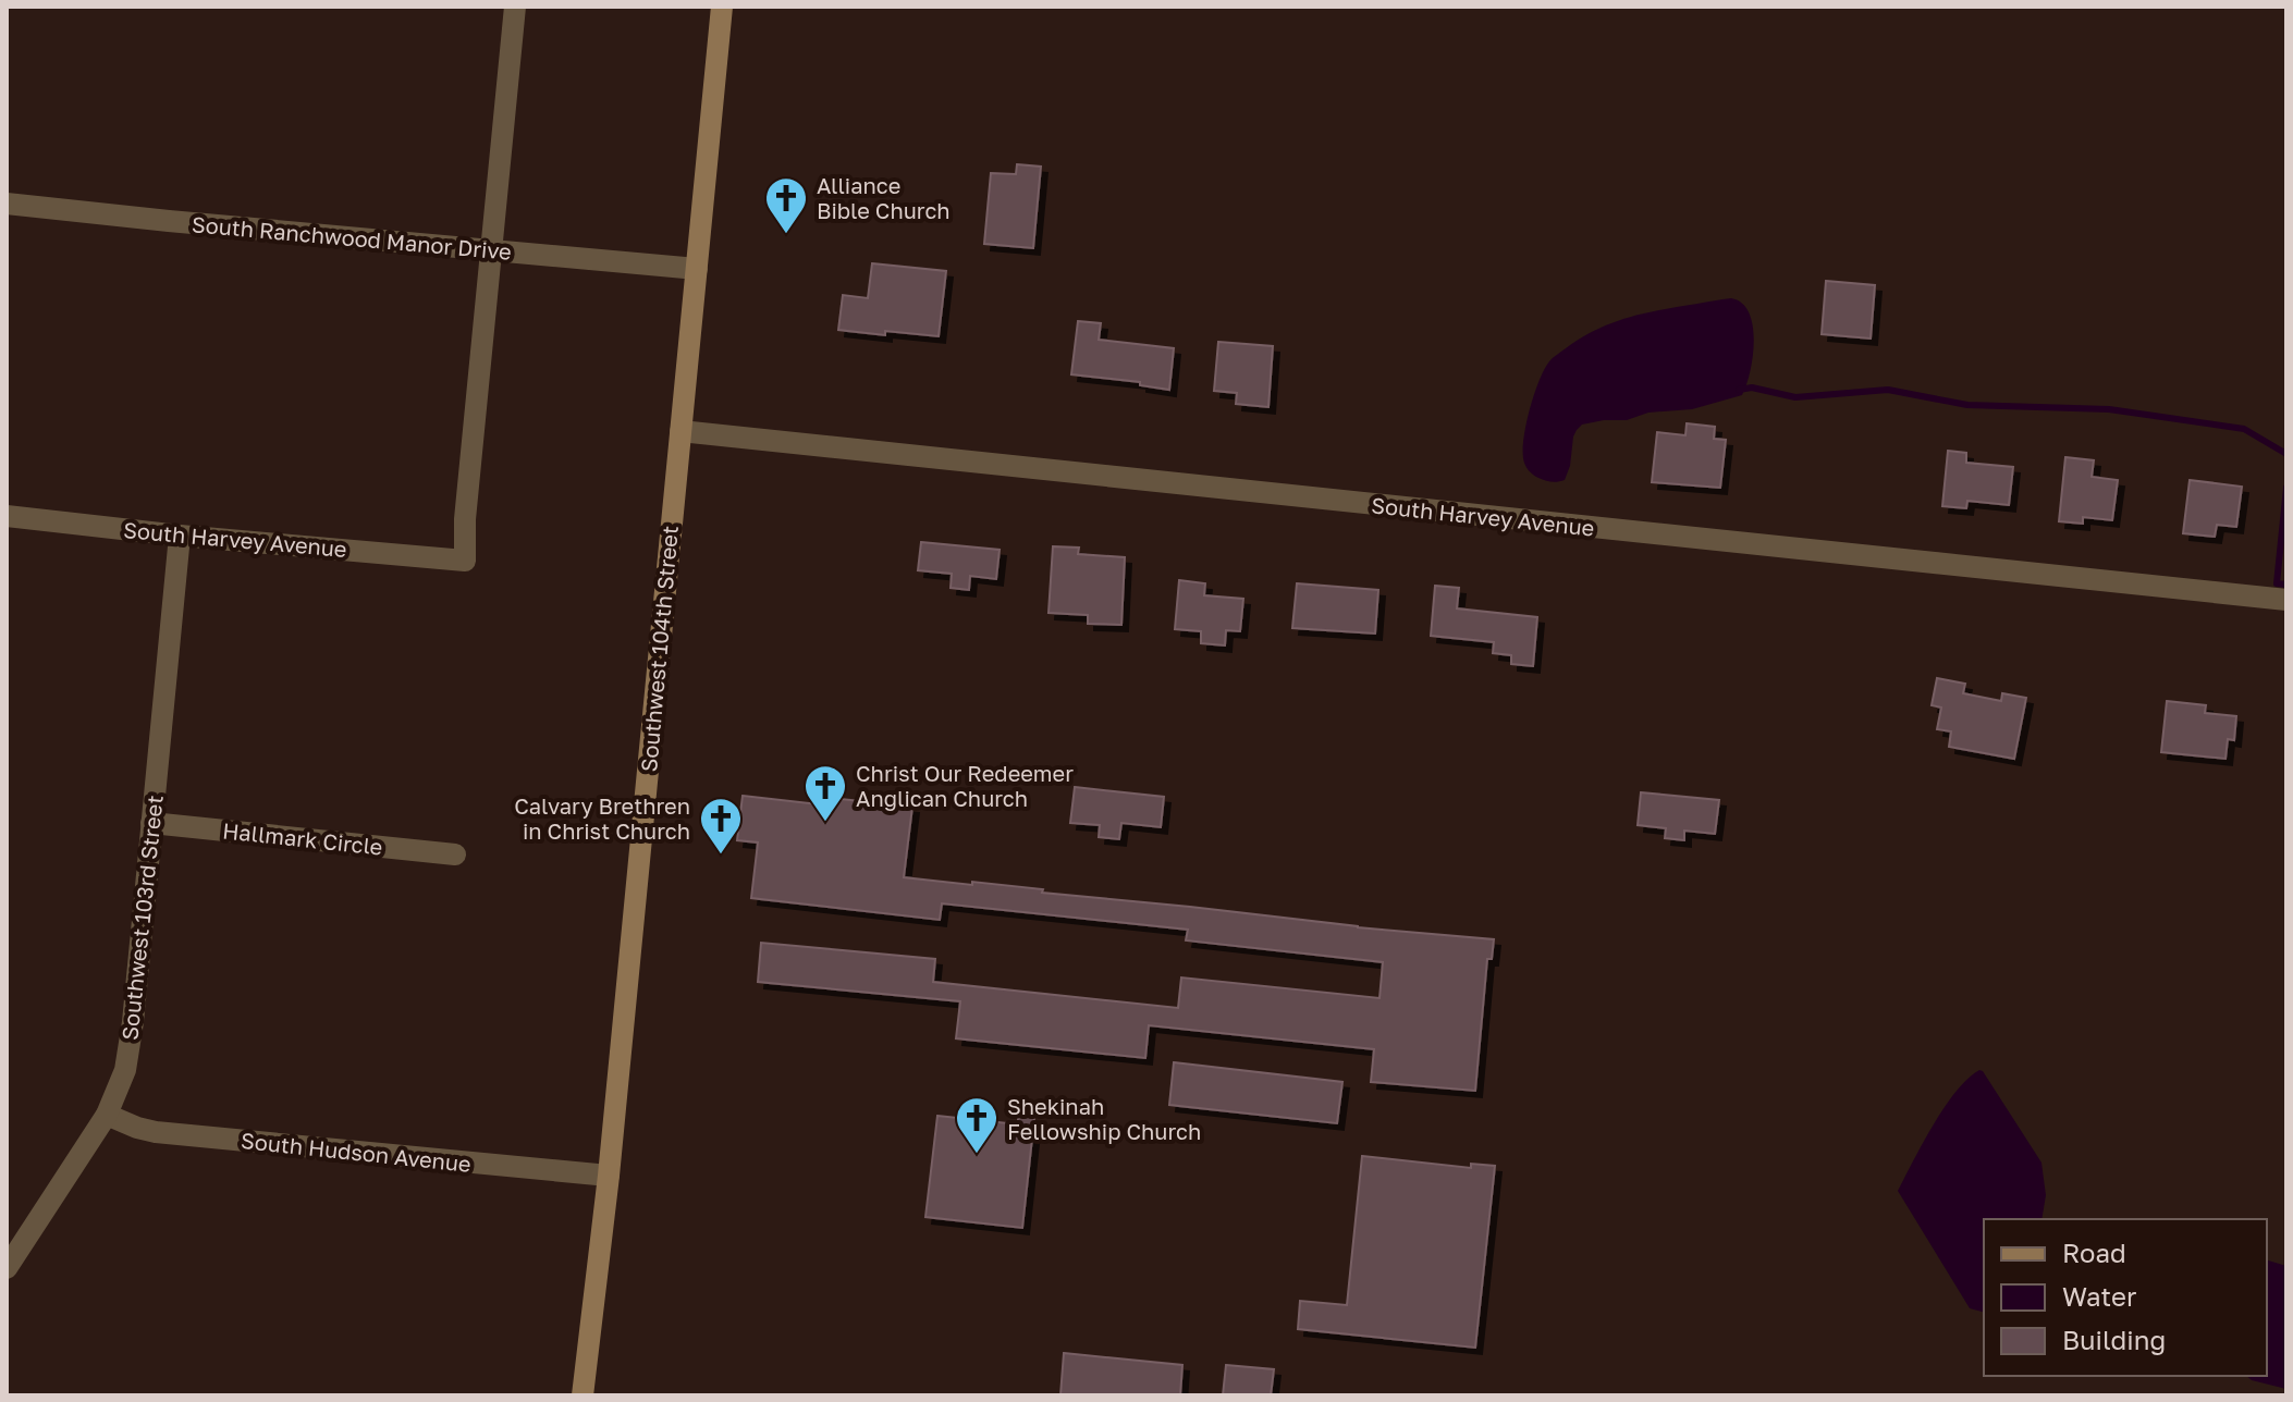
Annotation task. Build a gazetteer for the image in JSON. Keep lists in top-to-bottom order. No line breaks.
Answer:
{"streets":{"main road":["Southwest 104th Street"],"street":["South Ranchwood Manor Drive","South Harvey Avenue","Hallmark Circle","Southwest 103rd Street","South Hudson Avenue"]},"crossings":[["South Ranchwood Manor Drive","South Harvey Avenue"],["South Ranchwood Manor Drive","Southwest 104th Street"],["South Harvey Avenue","Southwest 104th Street"],["South Harvey Avenue","Southwest 103rd Street"],["Southwest 104th Street","South Hudson Avenue"],["Hallmark Circle","Southwest 103rd Street"],["Southwest 103rd Street","South Hudson Avenue"]],"places":{"church":["Alliance Bible Church","Christ Our Redeemer Anglican Church","Calvary Brethren in Christ Church","Shekinah Fellowship Church"]},"legend":["Road","Water","Building"]}
